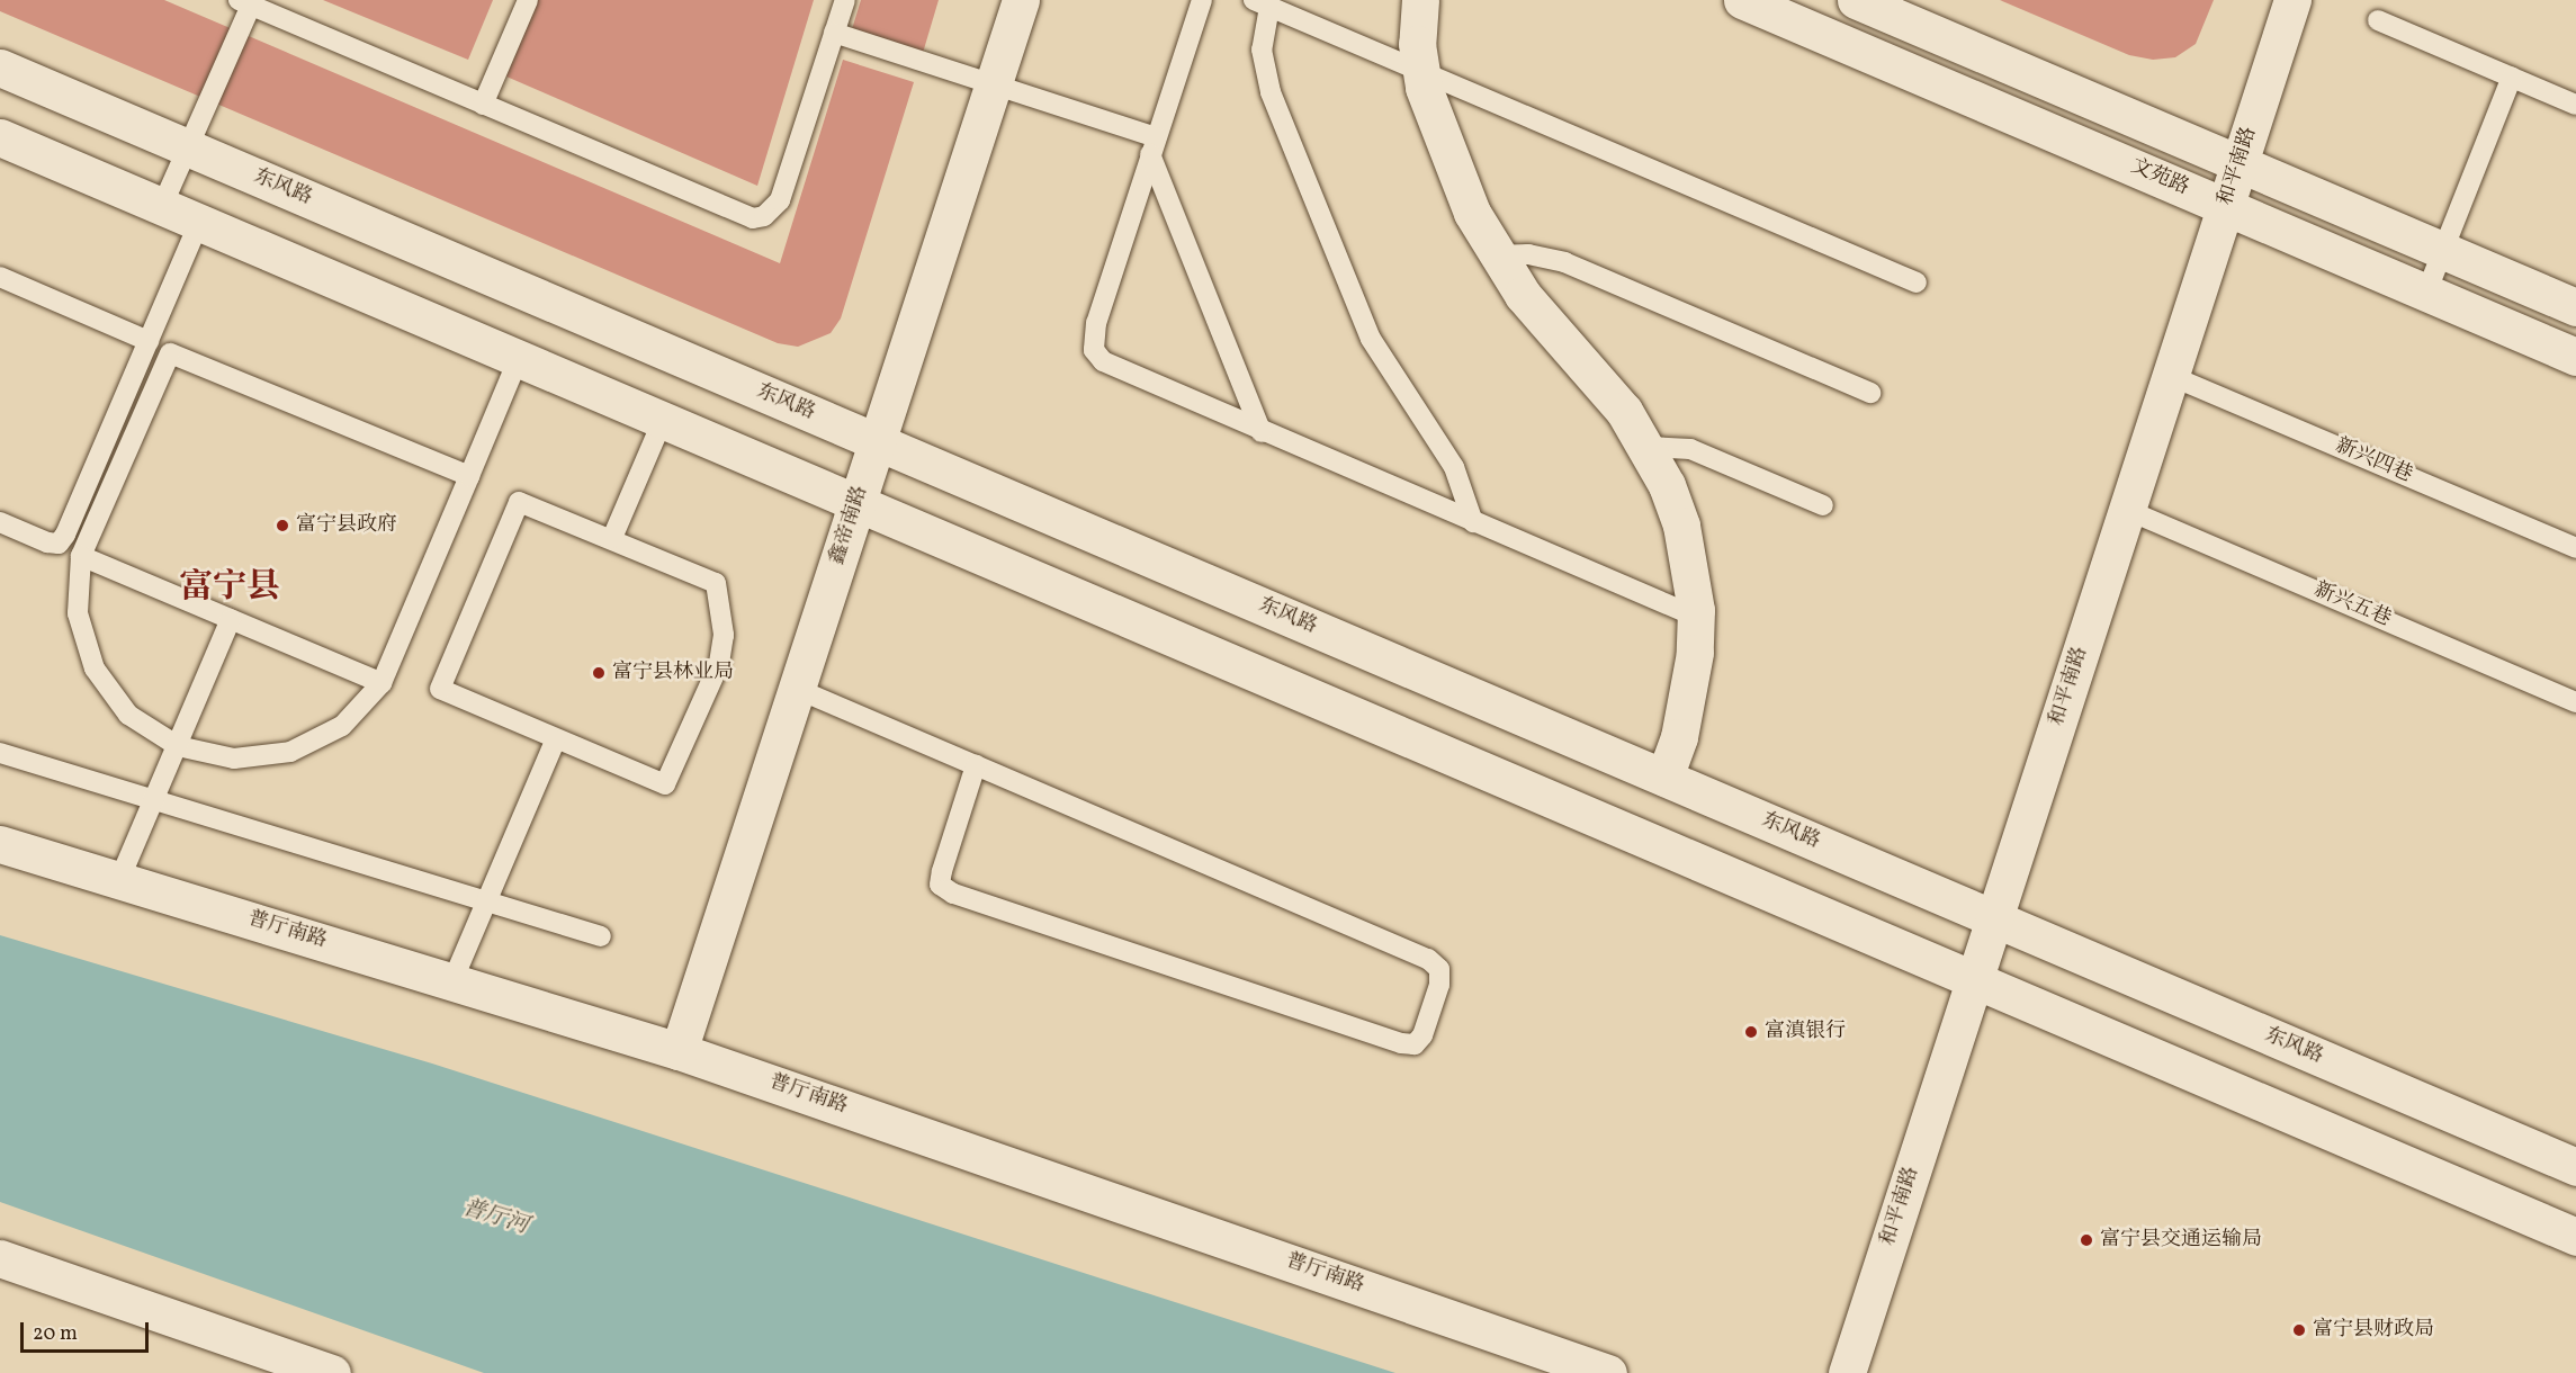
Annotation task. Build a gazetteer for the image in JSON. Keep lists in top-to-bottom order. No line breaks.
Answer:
{"streets":{"street":["和平南路","文苑路","东风路","鑫帝南路","普厅南路"],"lane":["新兴四巷","新兴五巷"]},"crossings":[["和平南路","文苑路"],["和平南路","东风路"],["和平南路","新兴四巷"],["和平南路","新兴五巷"],["东风路","鑫帝南路"],["鑫帝南路","普厅南路"]],"districts":["富宁县"],"water":["普厅河"],"places":["富宁县政府","富宁县林业局","富滇银行","富宁县交通运输局","富宁县财政局"],"scale_bar":"20 m"}
